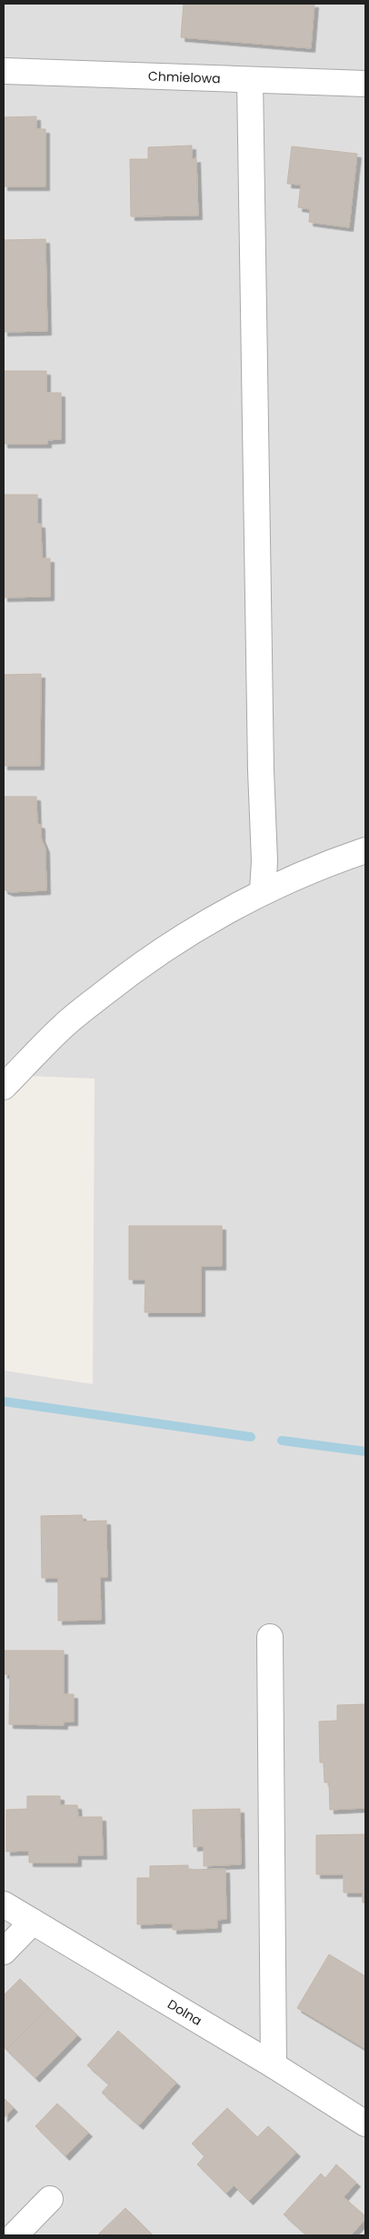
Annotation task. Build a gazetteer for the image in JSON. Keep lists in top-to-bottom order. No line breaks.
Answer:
{"streets":{"street":["Chmielowa","Dolna"]}}
